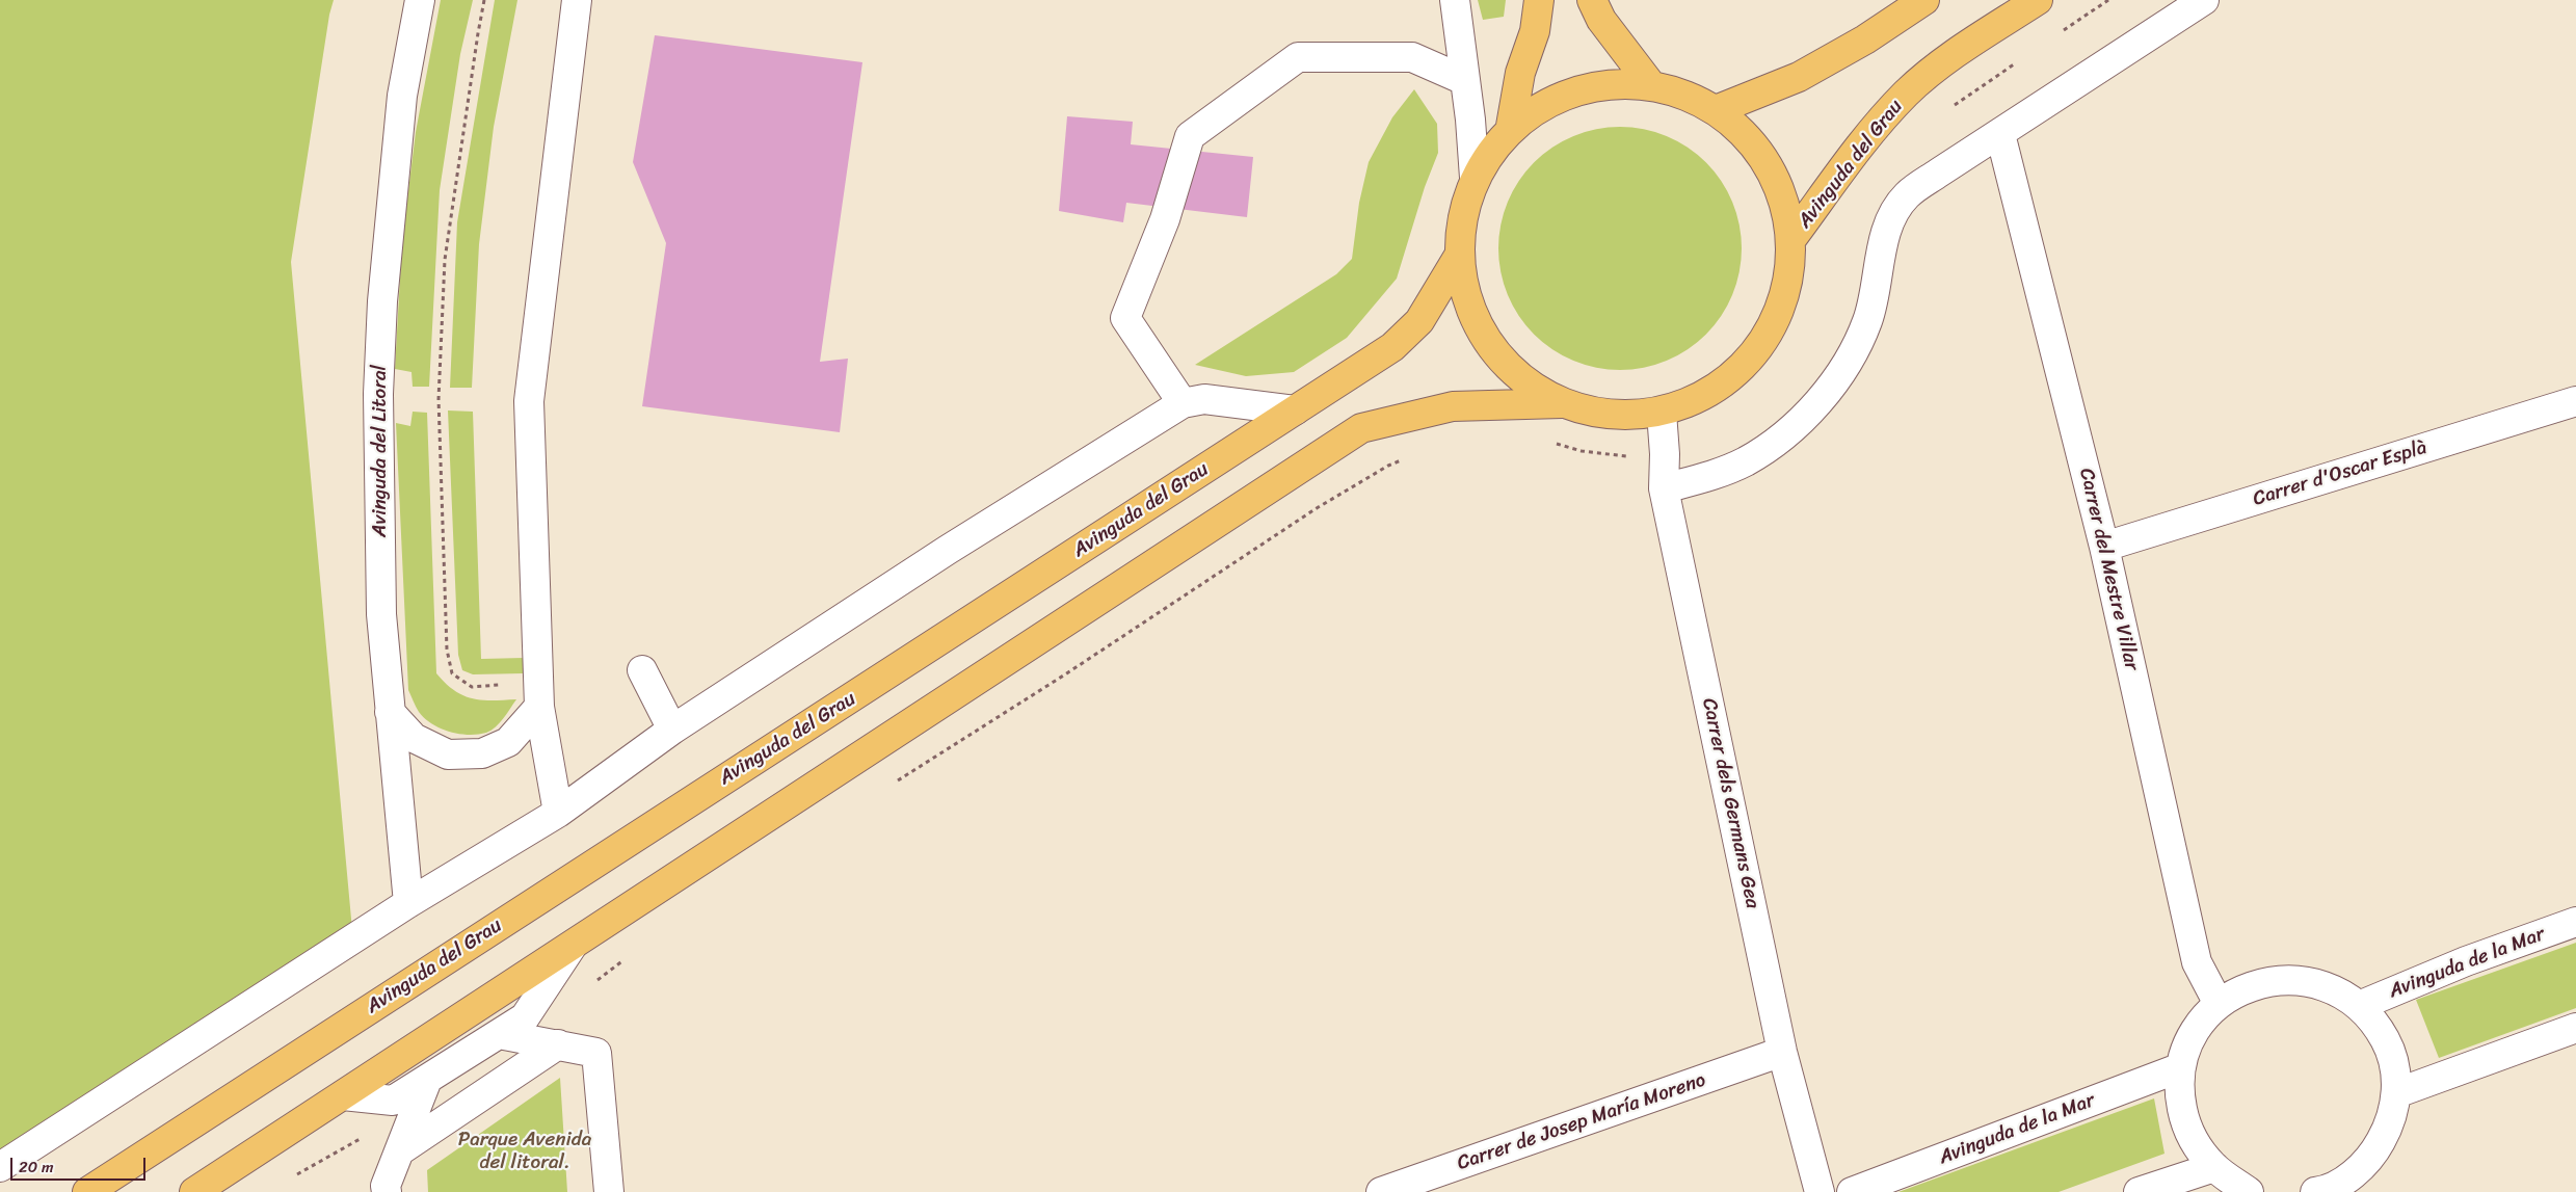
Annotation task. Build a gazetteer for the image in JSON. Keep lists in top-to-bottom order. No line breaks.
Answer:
{"streets":{"main road":["Avinguda del Grau"],"street":["Avinguda del Litoral","Carrer d'Oscar Esplà","Carrer del Mestre Villar","Carrer dels Germans Gea","Avinguda de la Mar","Carrer de Josep María Moreno"]},"crossings":[["Carrer d'Oscar Esplà","Carrer del Mestre Villar"],["Carrer dels Germans Gea","Carrer de Josep María Moreno"]],"parks":["Parque Avenida del litoral."],"scale_bar":"20 m"}
